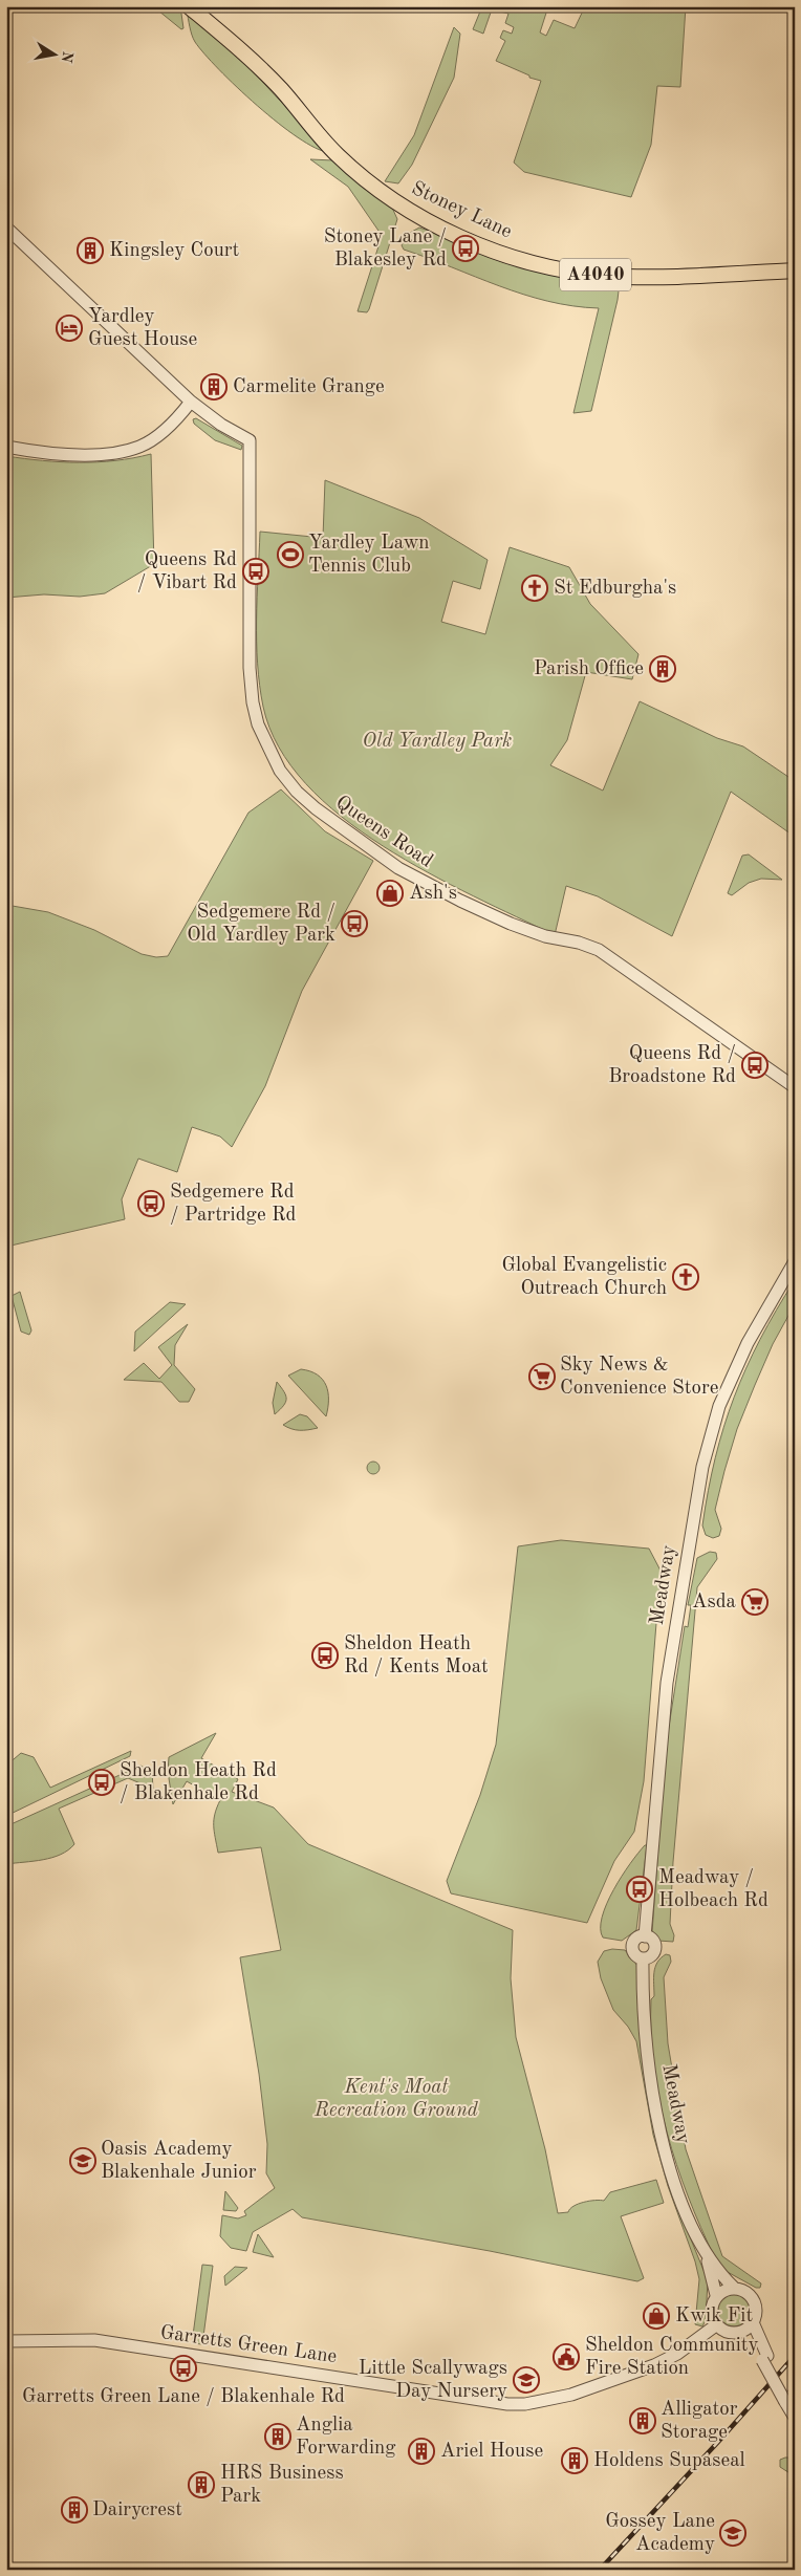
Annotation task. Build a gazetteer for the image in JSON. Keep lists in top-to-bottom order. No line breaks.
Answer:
{"streets":{"main road":["Stoney Lane","A4040"],"street":["Queens Road","Meadway","Garretts Green Lane"]},"crossings":[["Meadway","Garretts Green Lane"]],"parks":["Old Yardley Park","Kent's Moat Recreation Ground"],"places":{"bus stop":["Stoney Lane / Blakesley Rd","Queens Rd / Vibart Rd","Sedgemere Rd / Old Yardley Park","Queens Rd / Broadstone Rd","Sedgemere Rd / Partridge Rd","Sheldon Heath Rd / Kents Moat","Sheldon Heath Rd / Blakenhale Rd","Meadway / Holbeach Rd","Garretts Green Lane / Blakenhale Rd"],"building":["Kingsley Court","Carmelite Grange","Parish Office","Alligator Storage","Anglia Forwarding","Ariel House","Holdens Supaseal","HRS Business Park","Dairycrest"],"hotel":["Yardley Guest House"],"sports":["Yardley Lawn Tennis Club"],"church":["St Edburgha's","Global Evangelistic Outreach Church"],"shop":["Ash's","Kwik Fit"],"supermarket":["Sky News & Convenience Store","Asda"],"school or university":["Oasis Academy Blakenhale Junior","Little Scallywags Day Nursery","Gossey Lane Academy"],"public building":["Sheldon Community Fire Station"]},"north":"right"}
